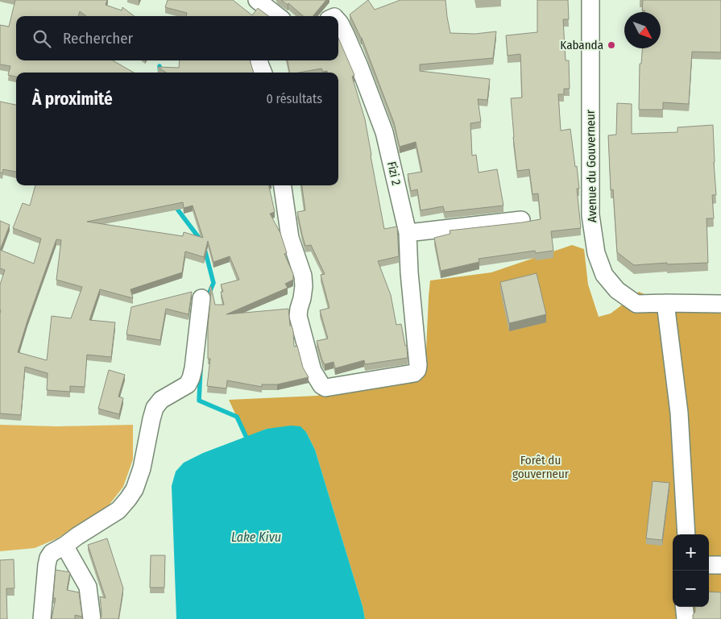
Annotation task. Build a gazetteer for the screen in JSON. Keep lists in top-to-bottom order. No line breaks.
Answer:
{"streets":{"street":["Avenue du Gouverneur","Fizi 2"]},"water":["Lake Kivu"],"parks":["Forêt du gouverneur"],"places":["Kabanda"],"north":"bottom right","page":{"search":"Rechercher","heading":["À proximité","0 résultats"],"map_buttons":["+","−"]}}
